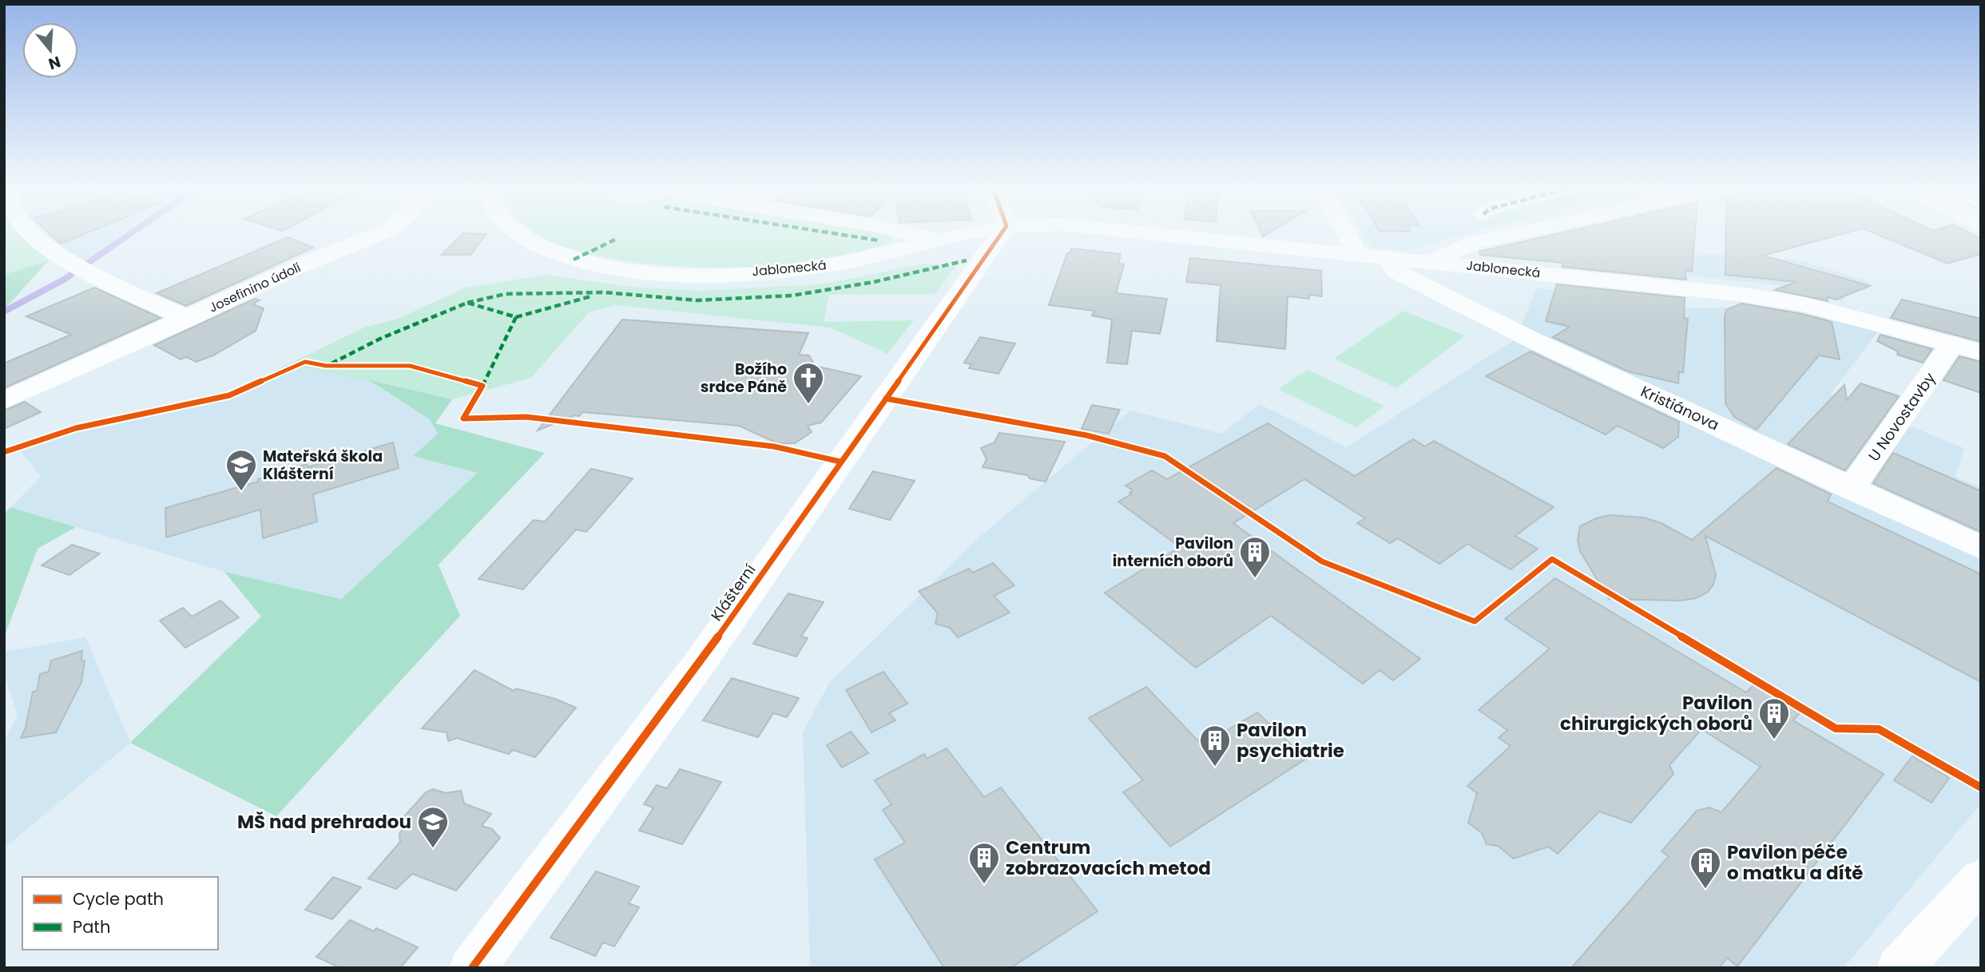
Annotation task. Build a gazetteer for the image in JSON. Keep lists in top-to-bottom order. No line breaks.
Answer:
{"streets":{"street":["Jablonecká","Josefinino údolí","Kristiánova","U Novostavby","Klášterní"]},"crossings":[["Jablonecká","Kristiánova"],["Jablonecká","U Novostavby"],["Kristiánova","U Novostavby"]],"places":{"church":["Božího srdce Páně"],"school or university":["Mateřská škola Klášterní","MŠ nad prehradou"],"building":["Pavilon interních oborů","Pavilon chirurgických oborů","Pavilon psychiatrie","Centrum zobrazovacích metod","Pavilon péče o matku a dítě"]},"legend":["Cycle path","Path"],"north":"bottom"}
